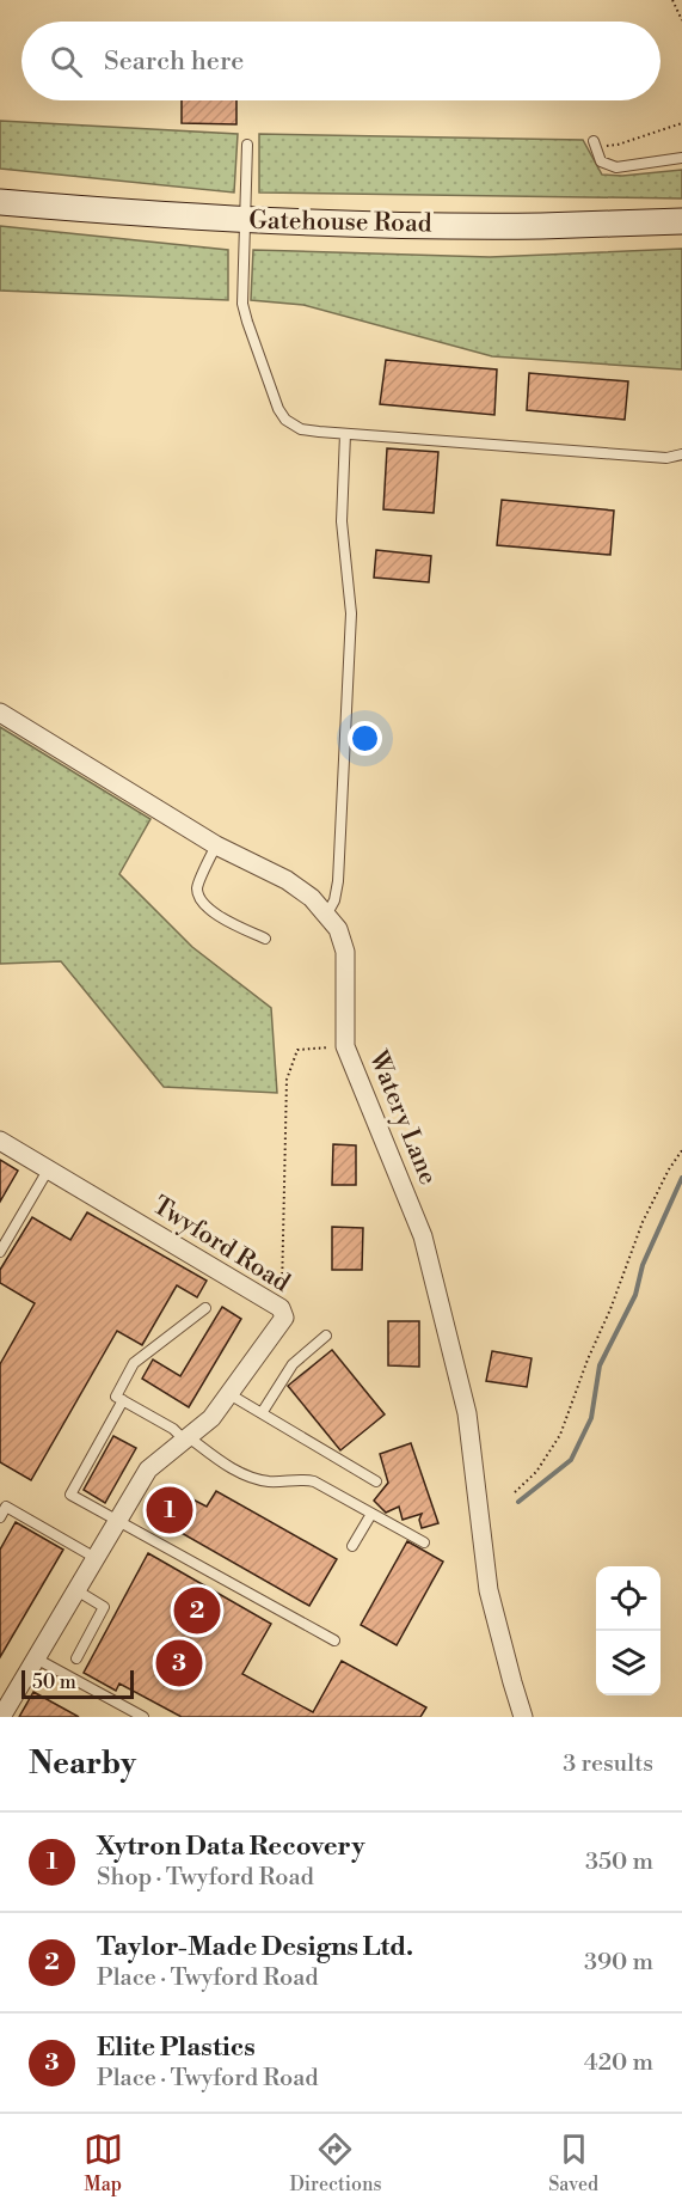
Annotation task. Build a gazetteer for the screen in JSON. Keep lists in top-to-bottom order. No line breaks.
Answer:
{"streets":{"main road":["Gatehouse Road"],"street":["Watery Lane","Twyford Road"]},"scale_bar":"50 m","page":{"search":"Search here","pins":["1","2","3"],"scale":"50 m","heading":["Nearby","3 results"],"list":[{"mark":"1","name":"Xytron Data Recovery","note":"Shop · Twyford Road","value":"350 m"},{"mark":"2","name":"Taylor-Made Designs Ltd.","note":"Place · Twyford Road","value":"390 m"},{"mark":"3","name":"Elite Plastics","note":"Place · Twyford Road","value":"420 m"}],"nav":["Map","Directions","Saved"]}}
